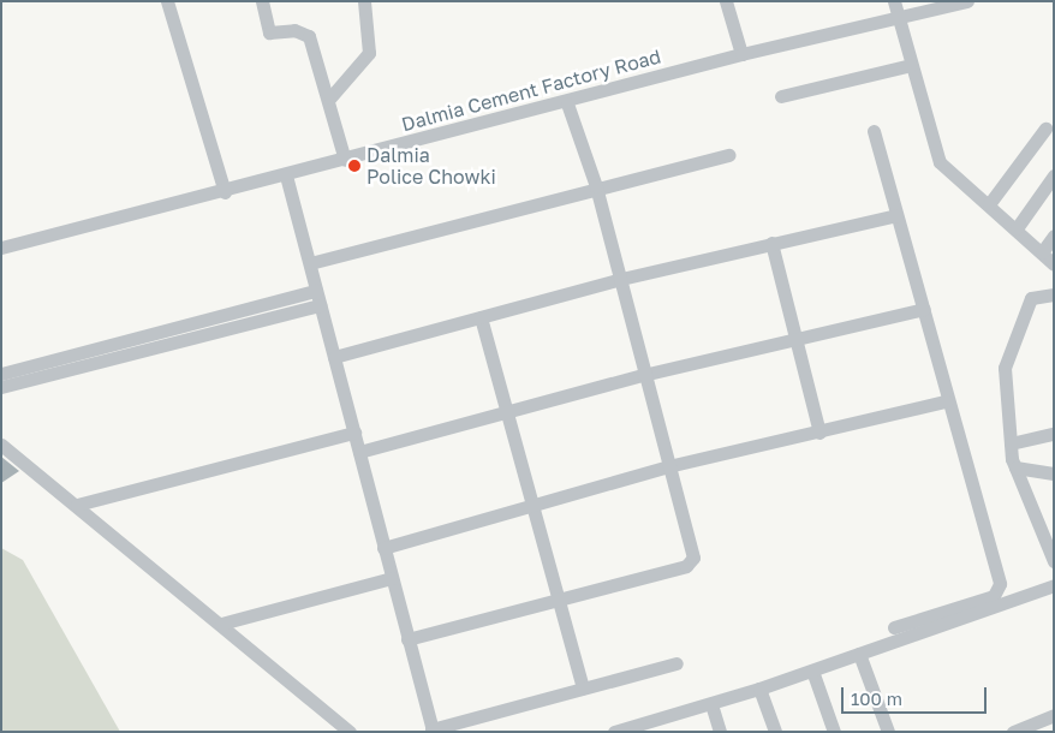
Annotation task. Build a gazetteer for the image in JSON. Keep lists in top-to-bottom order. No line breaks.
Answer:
{"streets":{"street":["Dalmia Cement Factory Road"]},"places":["Dalmia Police Chowki"],"scale_bar":"100 m"}
